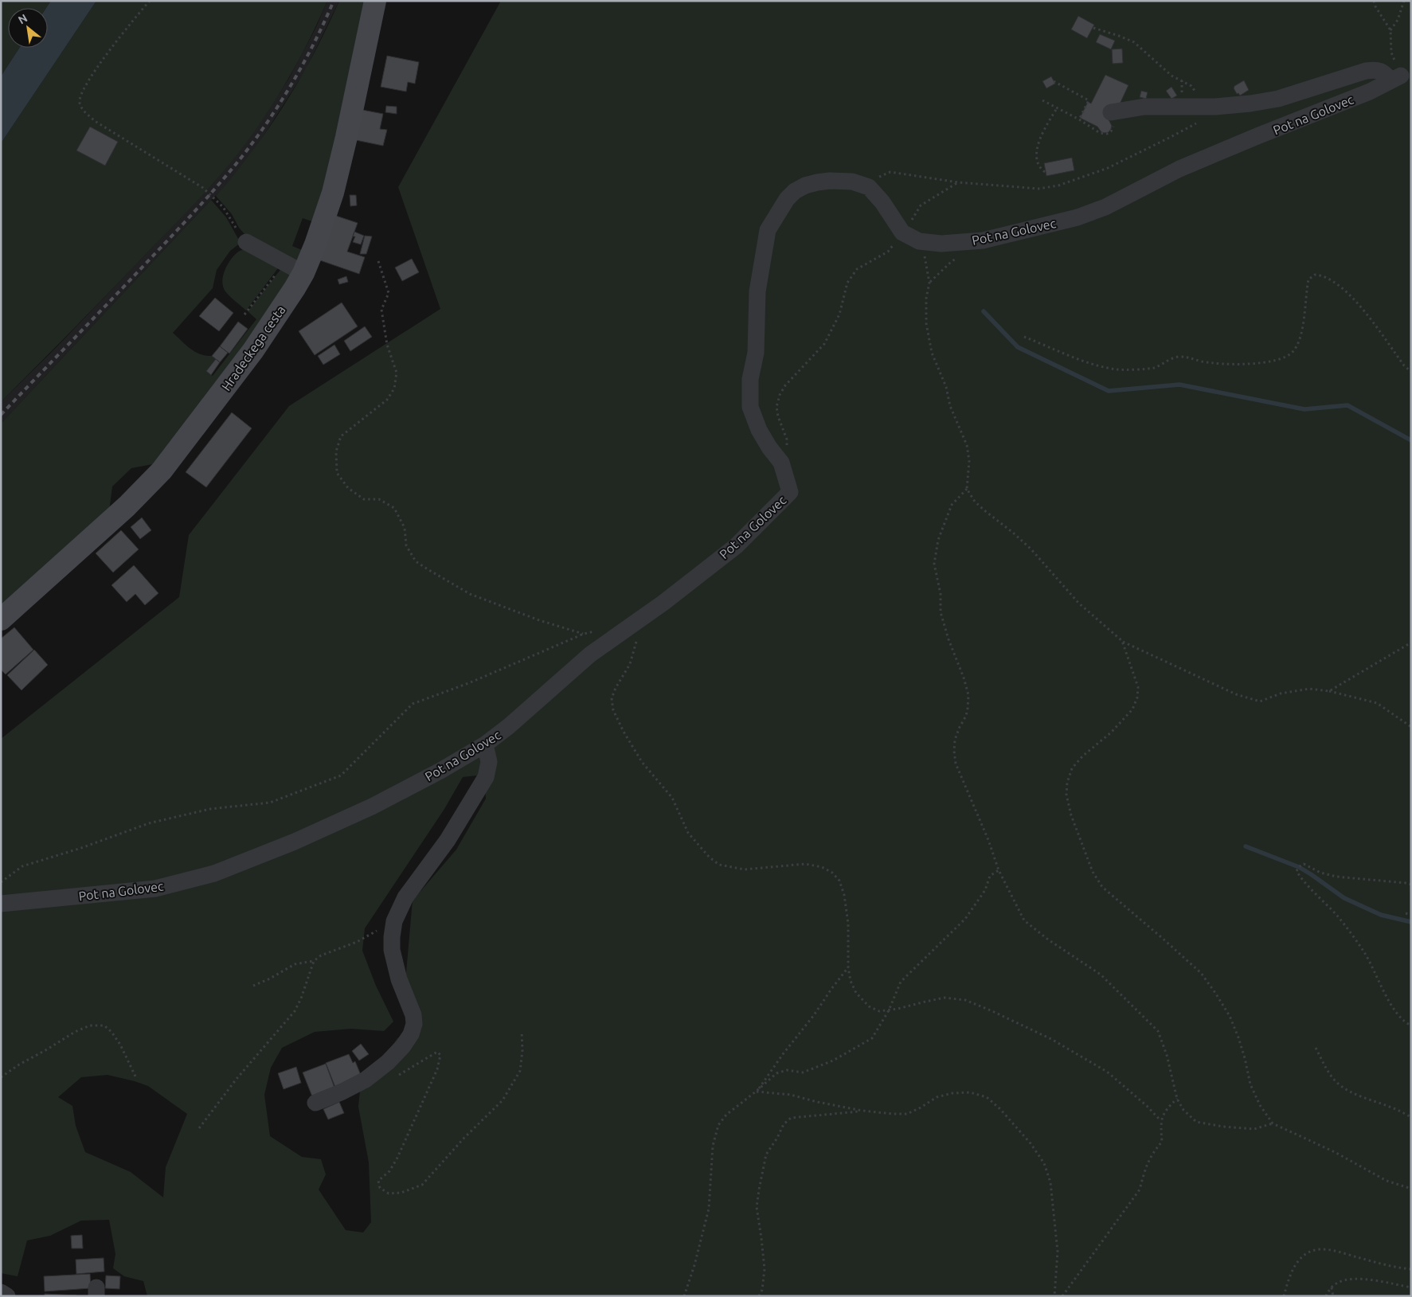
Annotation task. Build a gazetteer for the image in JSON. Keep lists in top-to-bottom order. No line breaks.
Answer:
{"streets":{"street":["Pot na Golovec","Hradeckega cesta"]},"north":"top left"}
